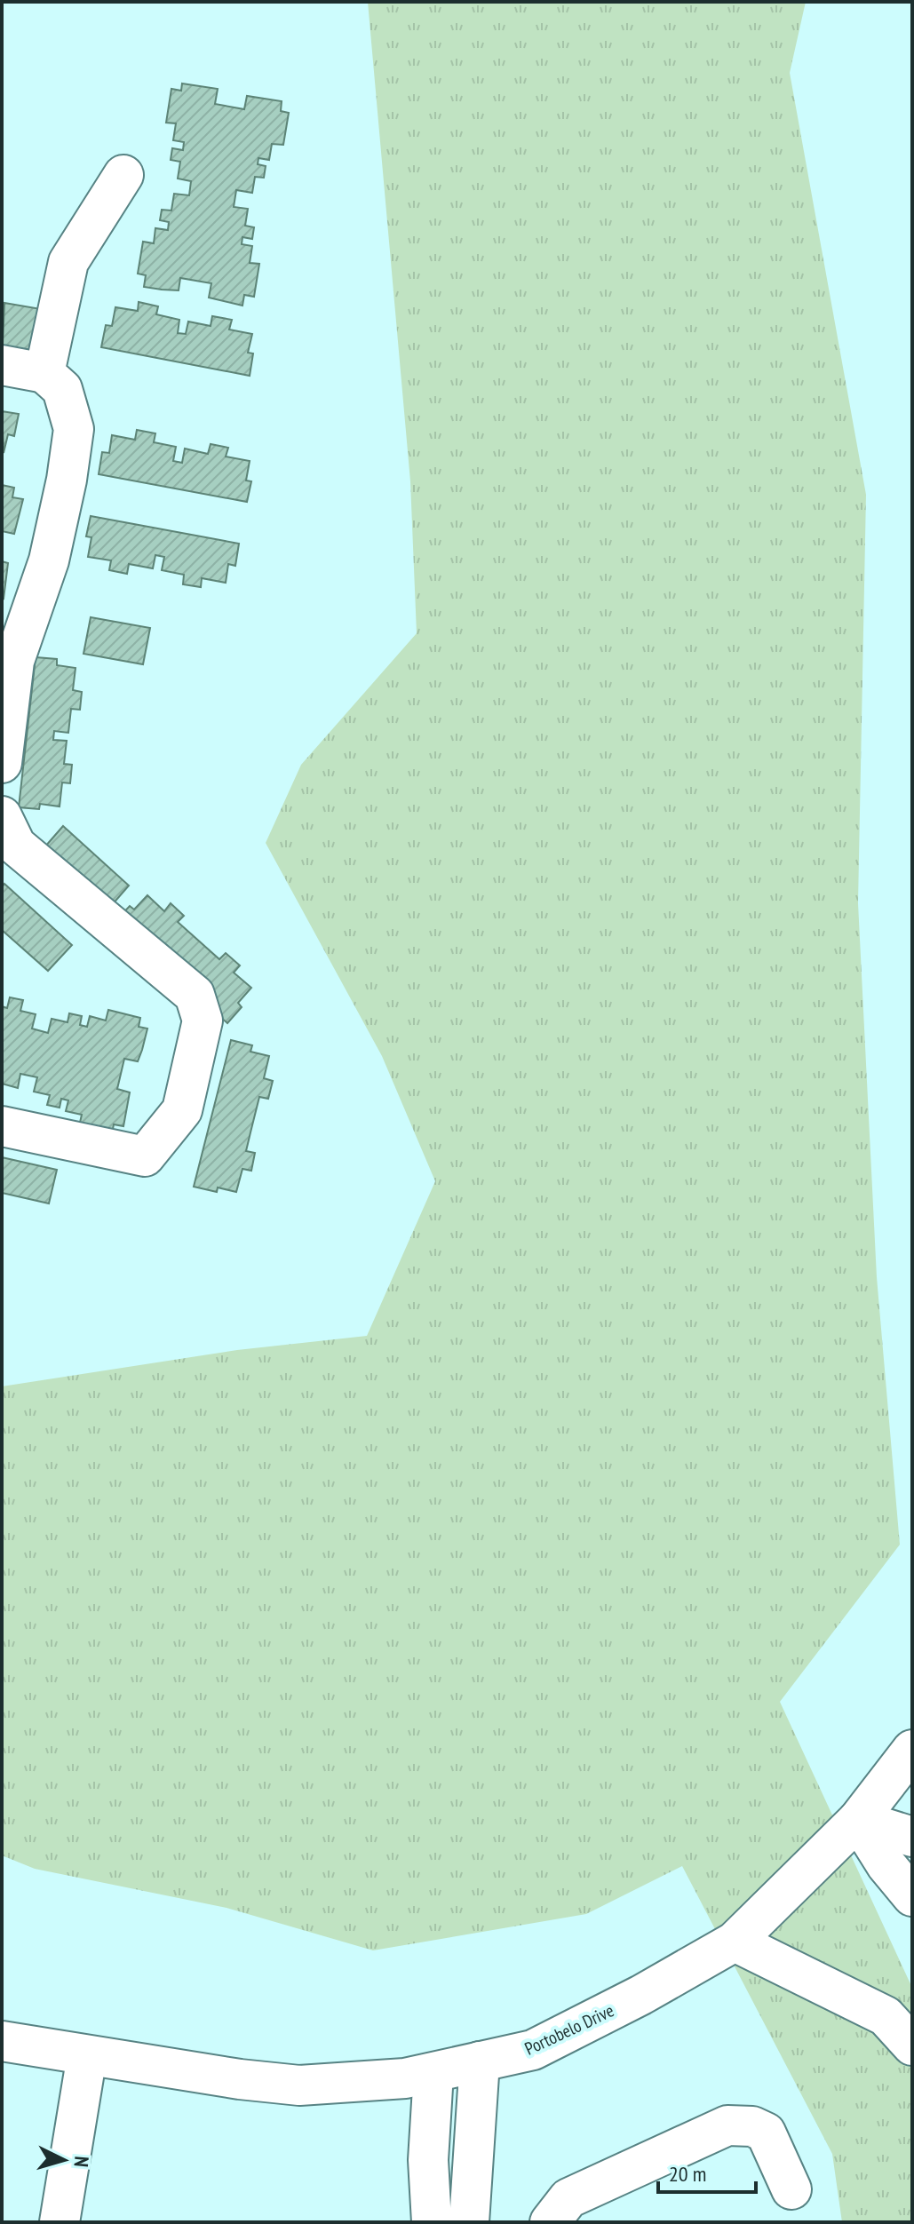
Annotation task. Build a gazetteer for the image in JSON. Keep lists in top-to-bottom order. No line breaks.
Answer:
{"streets":{"street":["Portobelo Drive"]},"scale_bar":"20 m","north":"right"}
